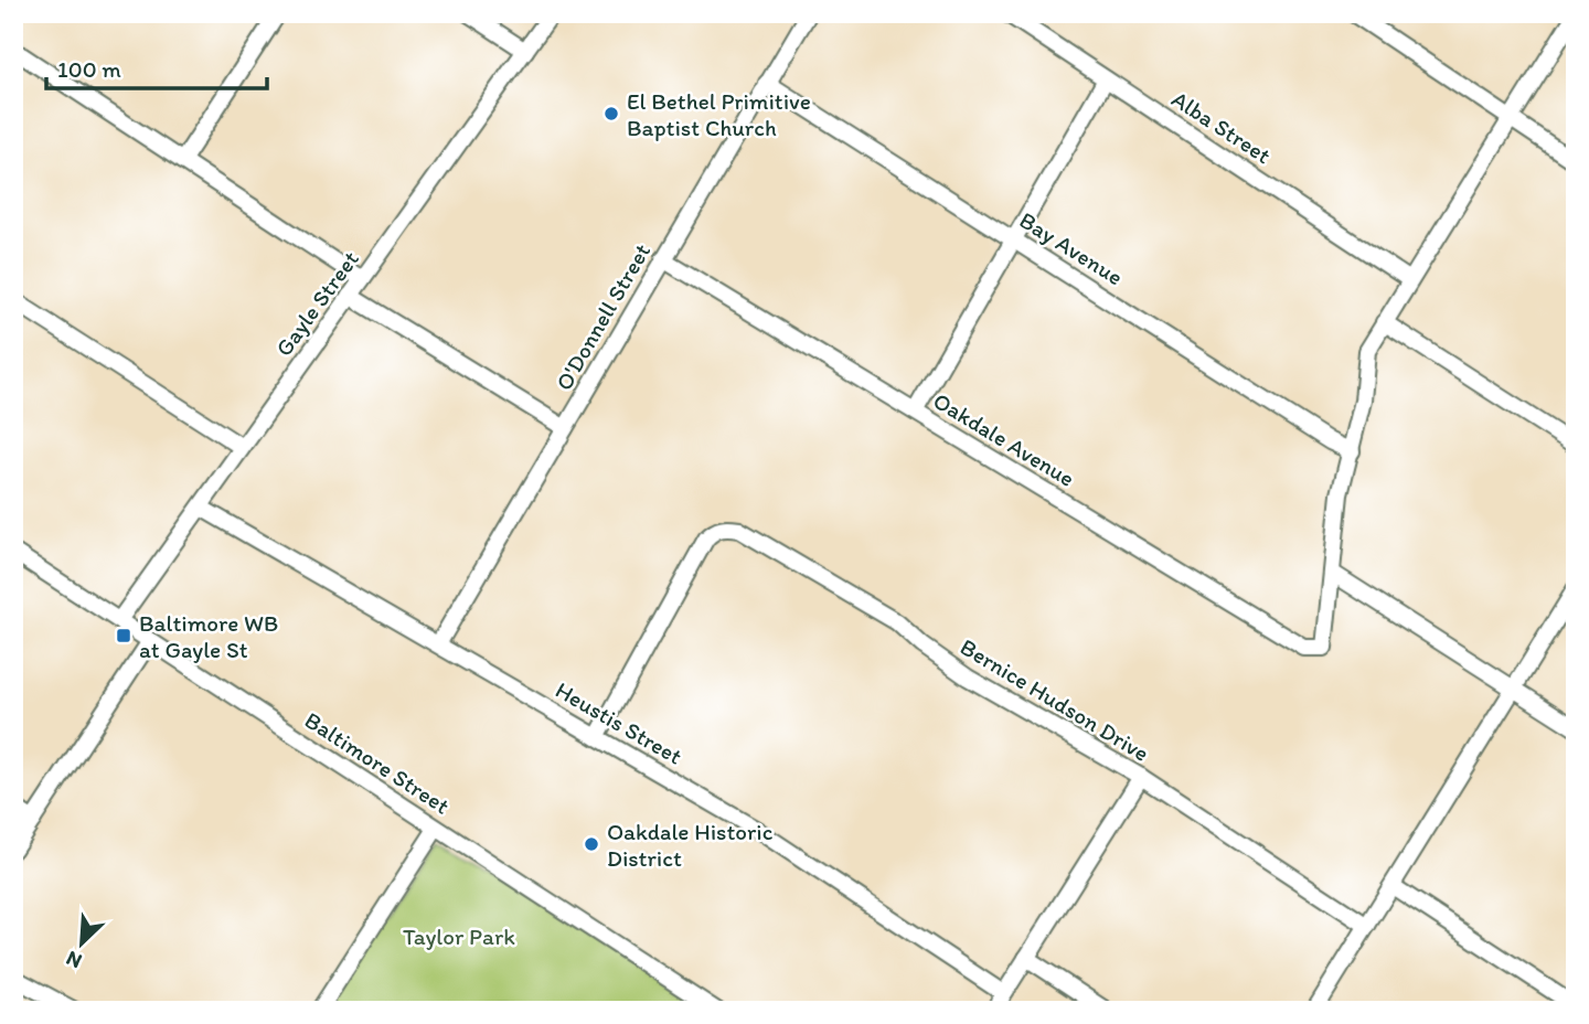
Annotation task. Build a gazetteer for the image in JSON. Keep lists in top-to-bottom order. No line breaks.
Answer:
{"streets":{"street":["Alba Street","Bay Avenue","Gayle Street","O'Donnell Street","Oakdale Avenue","Bernice Hudson Drive","Heustis Street","Baltimore Street"]},"crossings":[["Bay Avenue","O'Donnell Street"],["Gayle Street","Heustis Street"],["Gayle Street","Baltimore Street"],["O'Donnell Street","Oakdale Avenue"],["O'Donnell Street","Heustis Street"],["Bernice Hudson Drive","Heustis Street"]],"parks":["Taylor Park"],"places":{"other":["El Bethel Primitive Baptist Church","Oakdale Historic District"],"transit":["Baltimore WB at Gayle St"]},"scale_bar":"100 m","north":"bottom left"}
